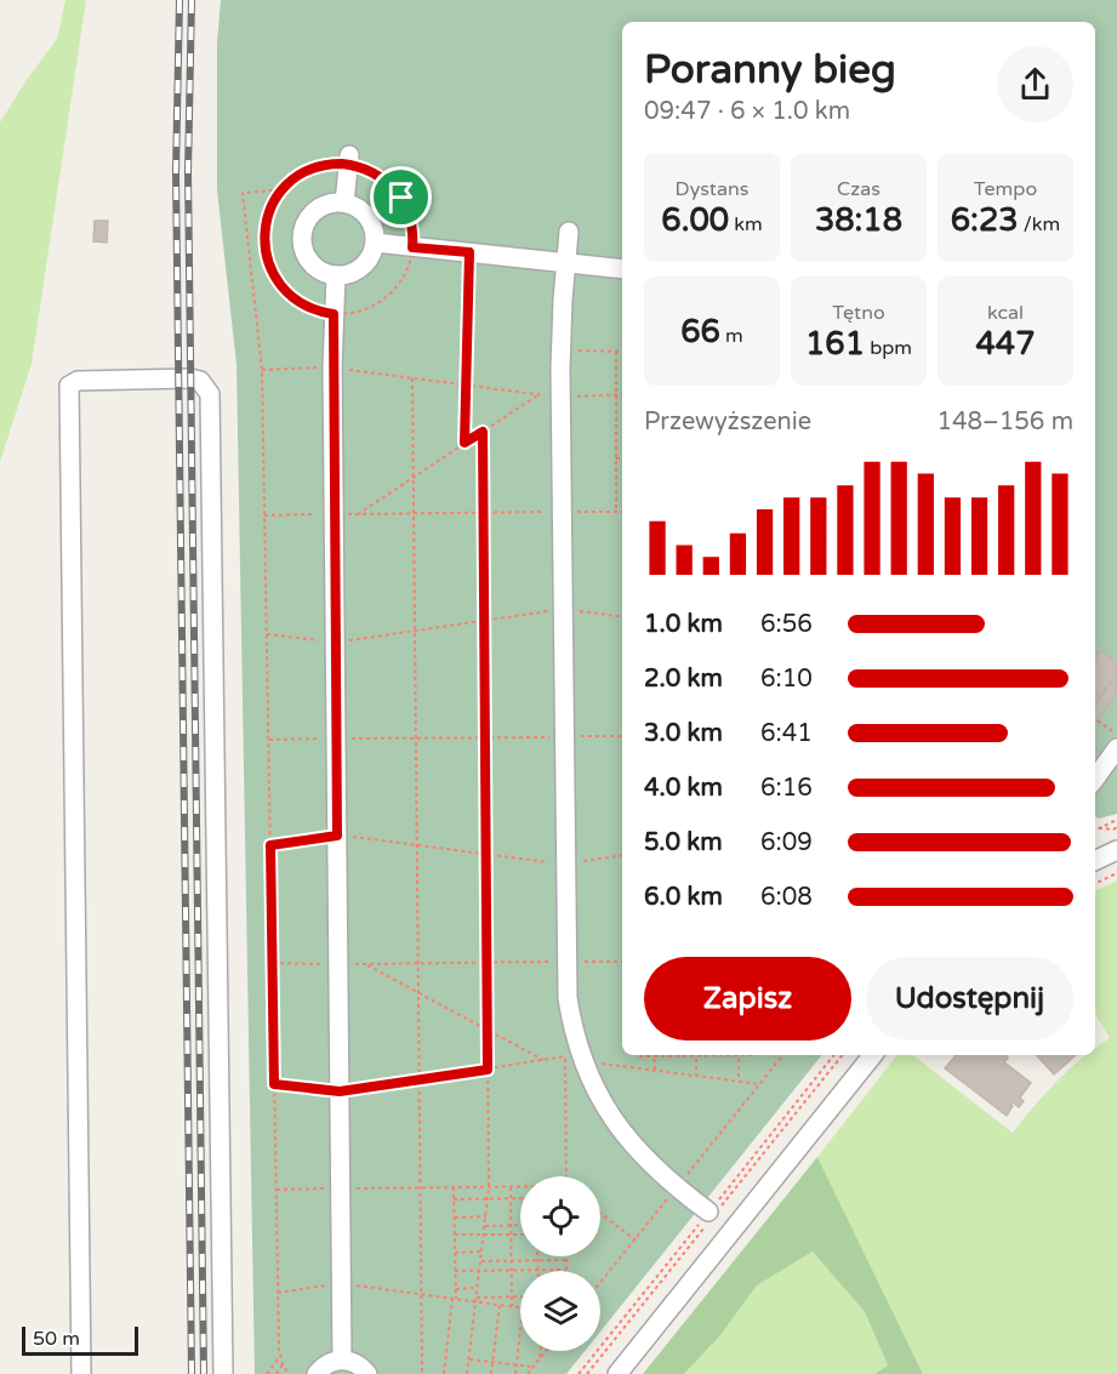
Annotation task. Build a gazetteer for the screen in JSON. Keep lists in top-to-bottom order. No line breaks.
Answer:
{"scale_bar":"50 m","page":{"heading":["Poranny bieg","09:47 · 6 × 1.0 km"],"stats":[["Dystans","6.00 km"],["Czas","38:18"],["Tempo","6:23 /km"],["66 m"],["Tętno","161 bpm"],["kcal","447"]],"chart":["Przewyższenie","148–156 m"],"list":[{"name":"1.0 km","note":"6:56"},{"name":"2.0 km","note":"6:10"},{"name":"3.0 km","note":"6:41"},{"name":"4.0 km","note":"6:16"},{"name":"5.0 km","note":"6:09"},{"name":"6.0 km","note":"6:08"}],"buttons":["Zapisz","Udostępnij"],"scale":"50 m"}}
